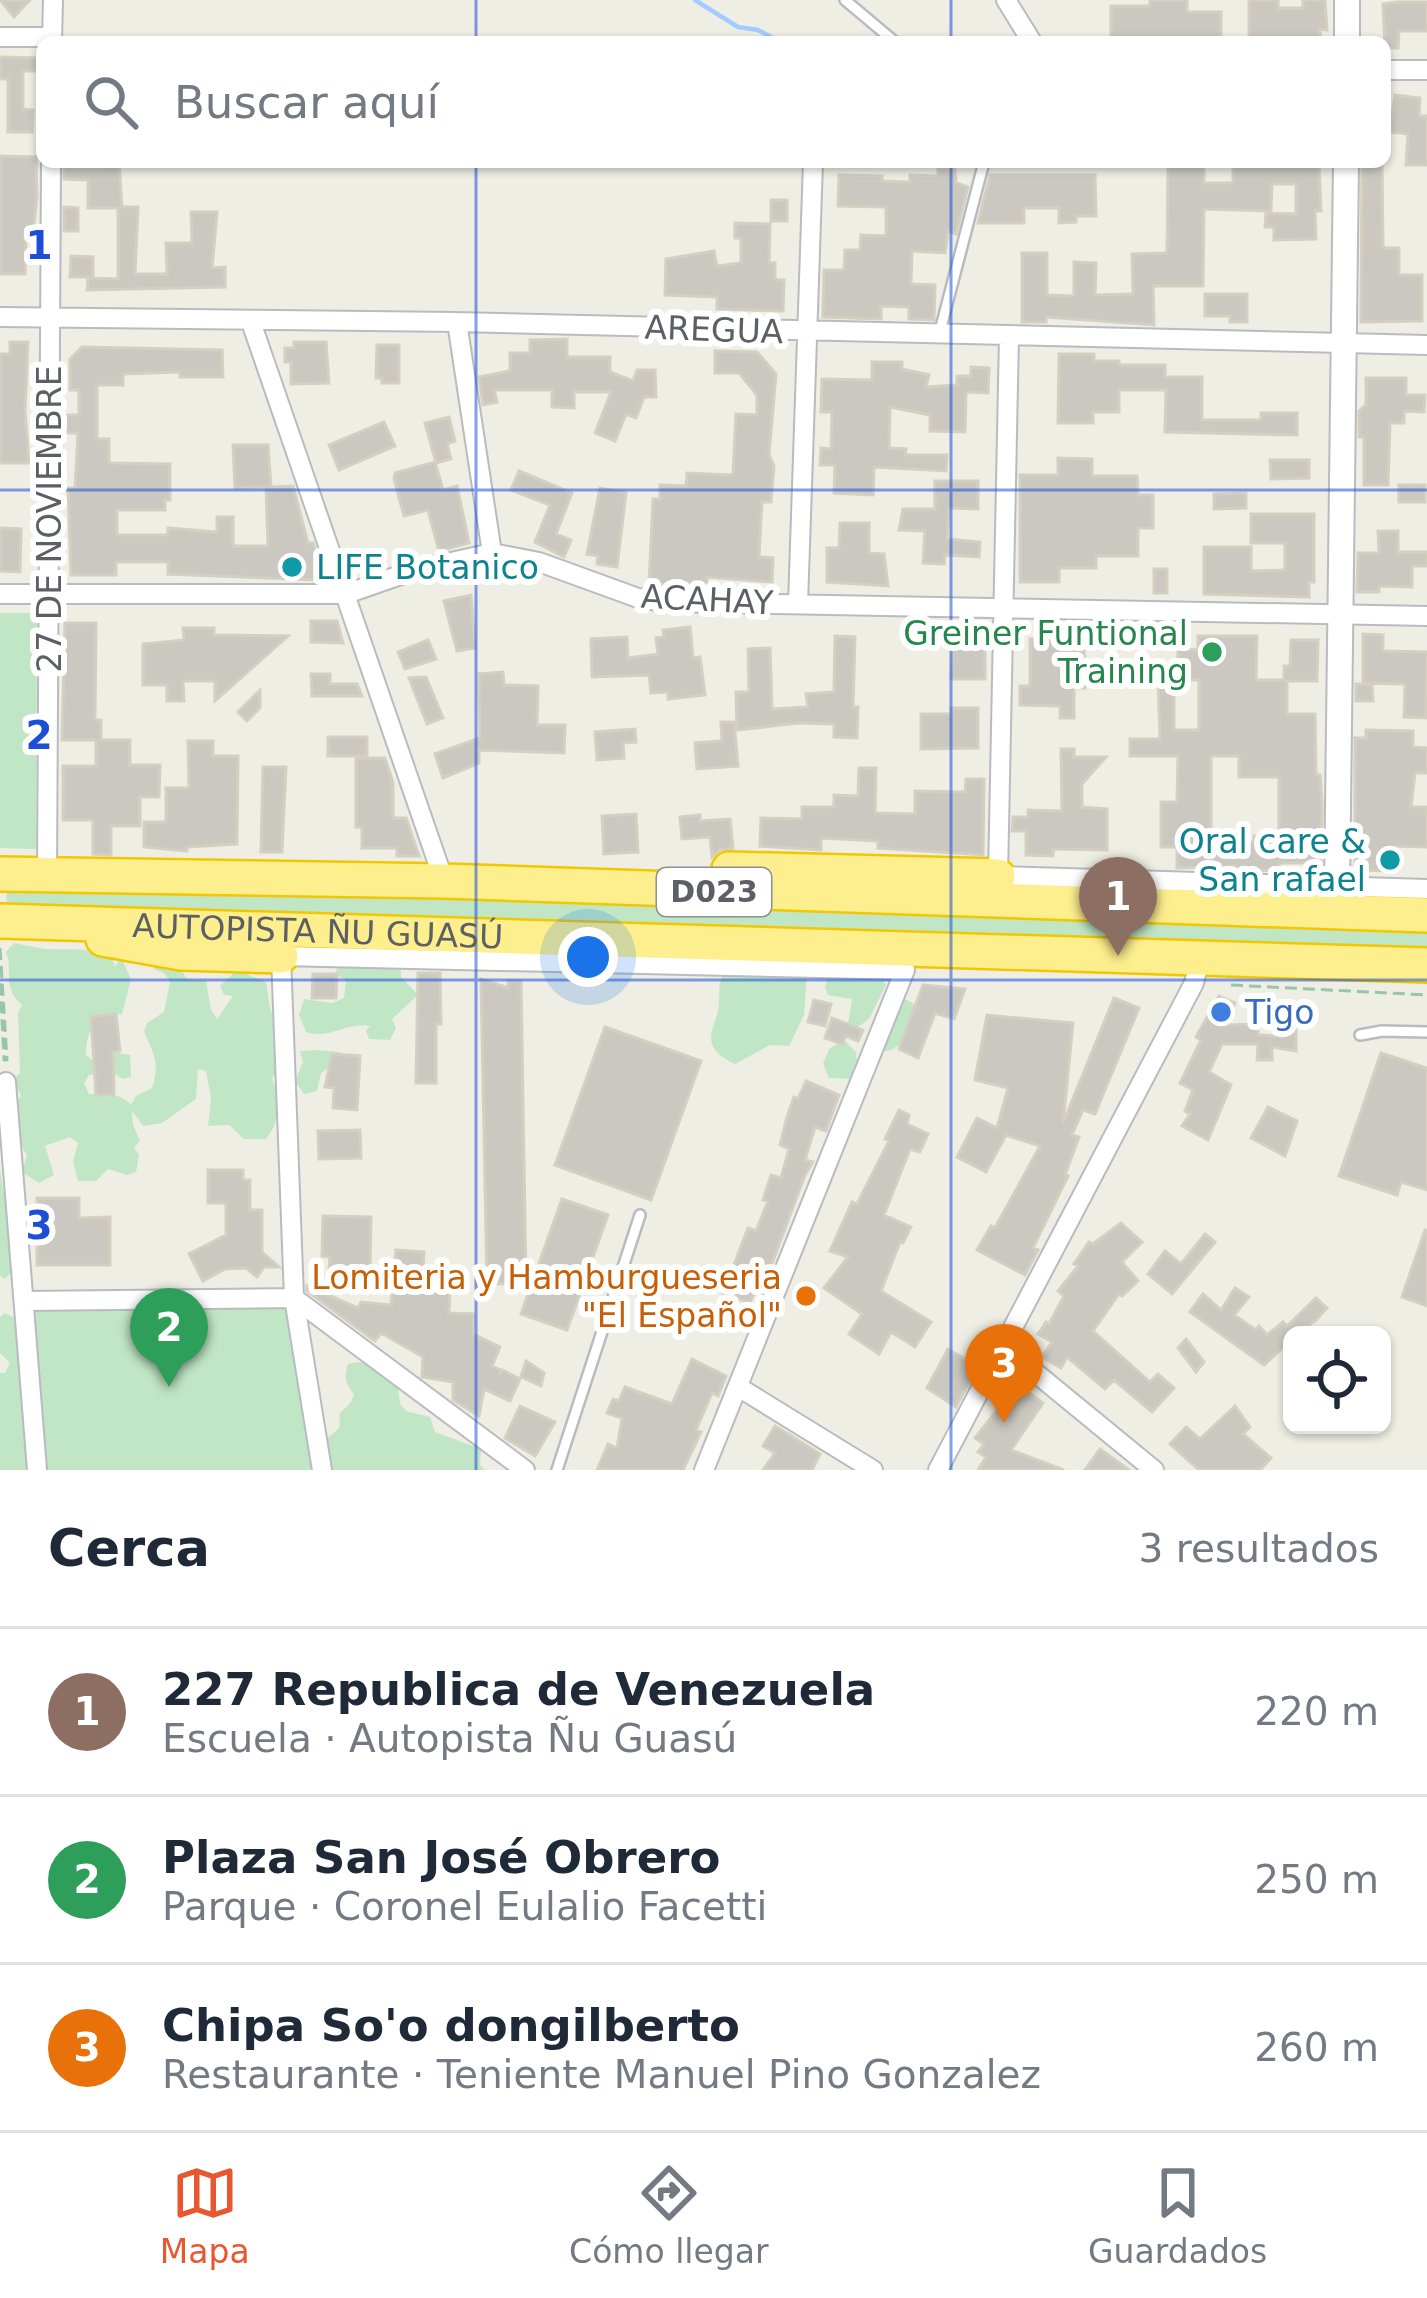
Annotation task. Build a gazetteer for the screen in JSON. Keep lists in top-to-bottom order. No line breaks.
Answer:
{"streets":{"highway":["D023","AUTOPISTA ÑU GUASÚ"],"street":["AREGUA","27 DE NOVIEMBRE","ACAHAY"]},"crossings":[["AREGUA","27 DE NOVIEMBRE"],["27 DE NOVIEMBRE","ACAHAY"],["27 DE NOVIEMBRE","AUTOPISTA ÑU GUASÚ"]],"places":["LIFE Botanico","Greiner Funtional Training","Oral care & San rafael","Tigo","Lomiteria y Hamburgueseria \"El Español\""],"page":{"search":"Buscar aquí","pins":["1","2","3"],"heading":["Cerca","3 resultados"],"list":[{"mark":"1","name":"227 Republica de Venezuela","note":"Escuela · Autopista Ñu Guasú","value":"220 m"},{"mark":"2","name":"Plaza San José Obrero","note":"Parque · Coronel Eulalio Facetti","value":"250 m"},{"mark":"3","name":"Chipa So'o dongilberto","note":"Restaurante · Teniente Manuel Pino Gonzalez","value":"260 m"}],"nav":["Mapa","Cómo llegar","Guardados"]},"grid":{"rows":["1","2","3"]}}
